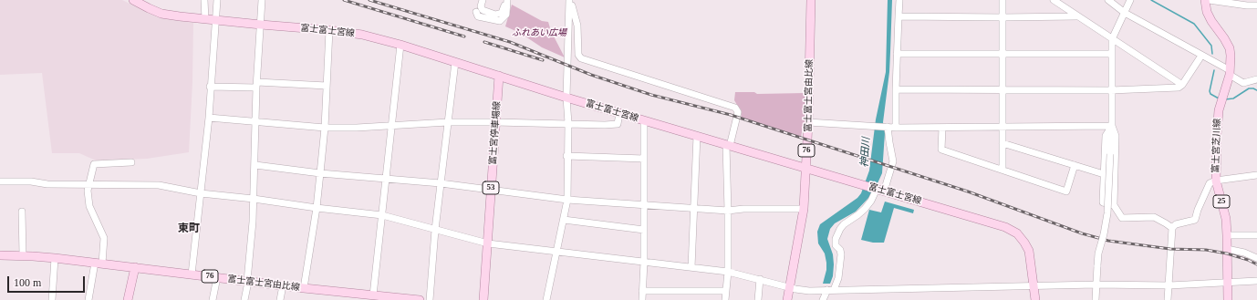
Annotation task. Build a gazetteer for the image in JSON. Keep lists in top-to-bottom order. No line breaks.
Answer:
{"streets":{"main road":["富士富士宮線","富士富士宮由比線","富士宮停車場線","富士宮芝川線","76","53","25"]},"crossings":[["富士富士宮線","富士富士宮由比線"],["富士富士宮線","富士宮停車場線"]],"districts":["東町"],"water":["神田川"],"parks":["ふれあい広場"],"scale_bar":"100 m"}
